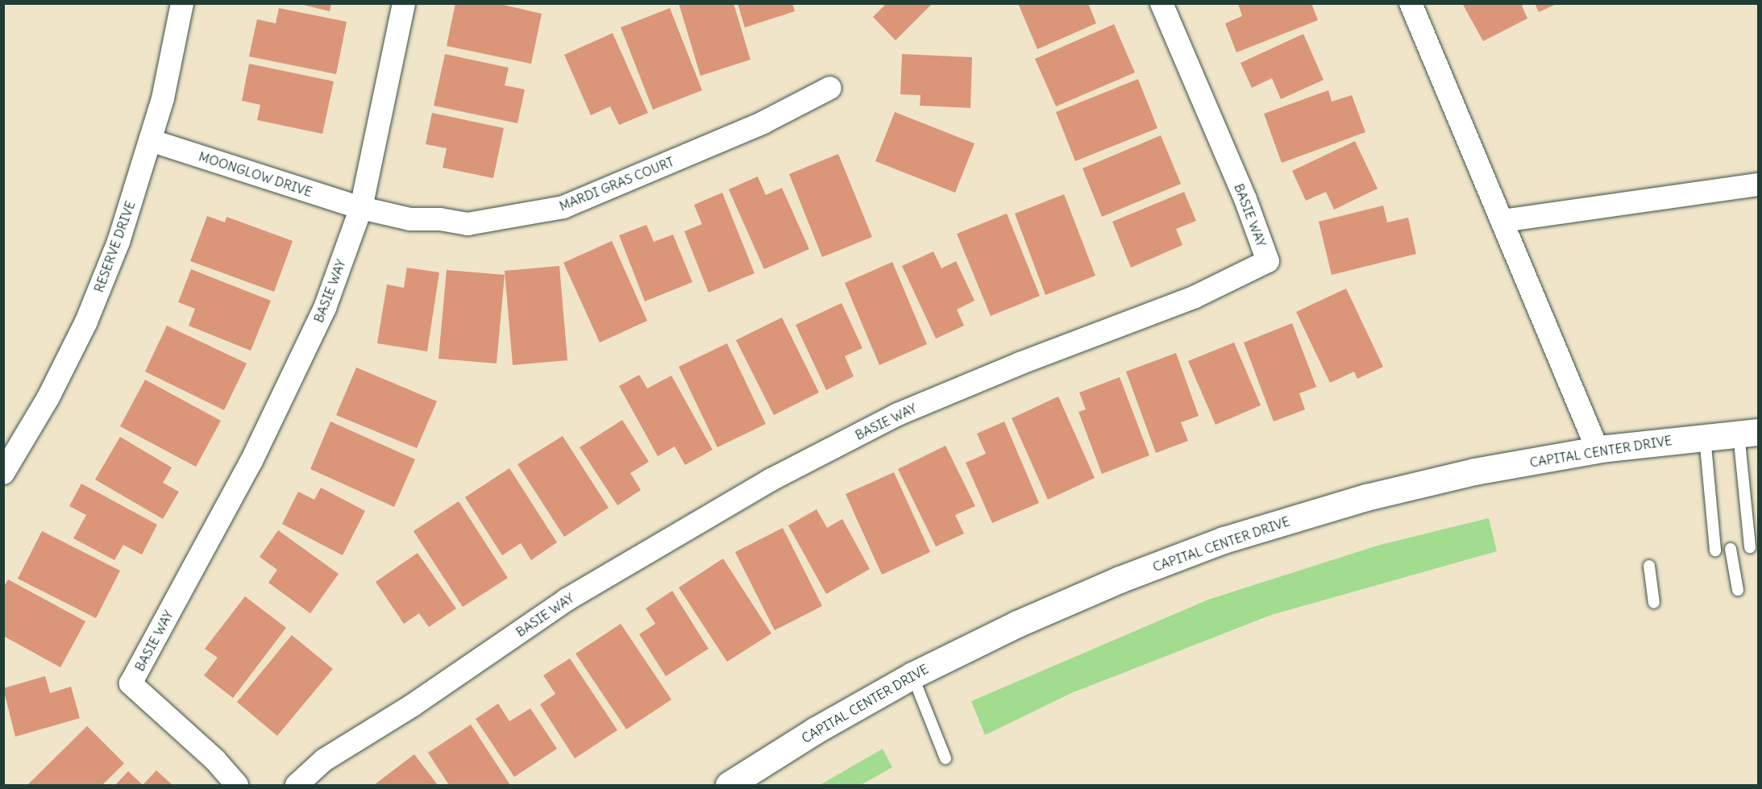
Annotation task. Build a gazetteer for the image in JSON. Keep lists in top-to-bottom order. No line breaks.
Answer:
{"streets":{"street":["MOONGLOW DRIVE","MARDI GRAS COURT","BASIE WAY","RESERVE DRIVE","CAPITAL CENTER DRIVE"]},"crossings":[["MOONGLOW DRIVE","MARDI GRAS COURT"],["MOONGLOW DRIVE","BASIE WAY"],["MOONGLOW DRIVE","RESERVE DRIVE"],["MARDI GRAS COURT","BASIE WAY"]]}
